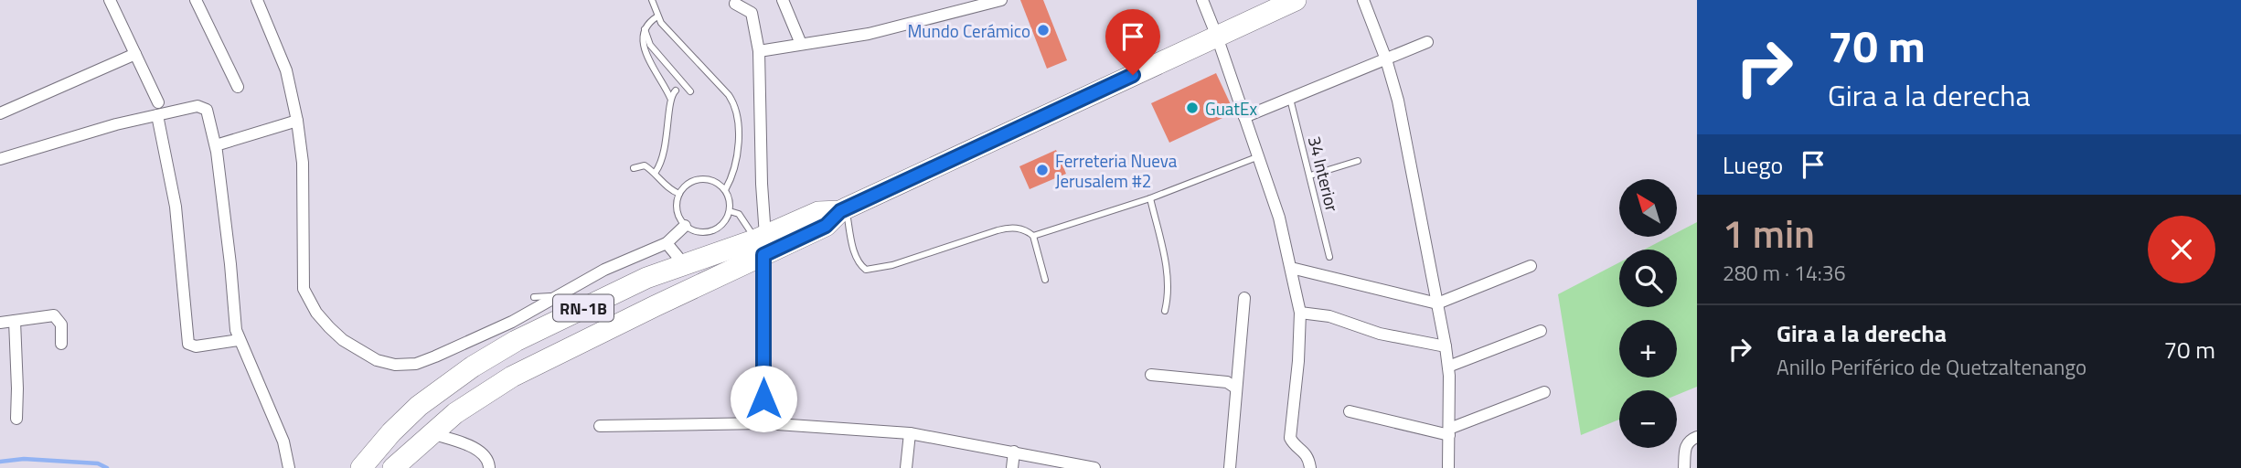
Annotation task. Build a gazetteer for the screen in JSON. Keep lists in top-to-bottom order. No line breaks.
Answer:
{"streets":{"highway":["RN-1B"],"lane":["34 Interior"]},"places":["Mundo Cerámico","GuatEx","Ferreteria Nueva Jerusalem #2"],"north":"top left","page":{"turn":["70 m","Gira a la derecha"],"then":"Luego","map_buttons":["+","−"],"heading":["1 min","280 m · 14:36"],"list":[{"name":"Gira a la derecha","note":"Anillo Periférico de Quetzaltenango","value":"70 m"}]}}
